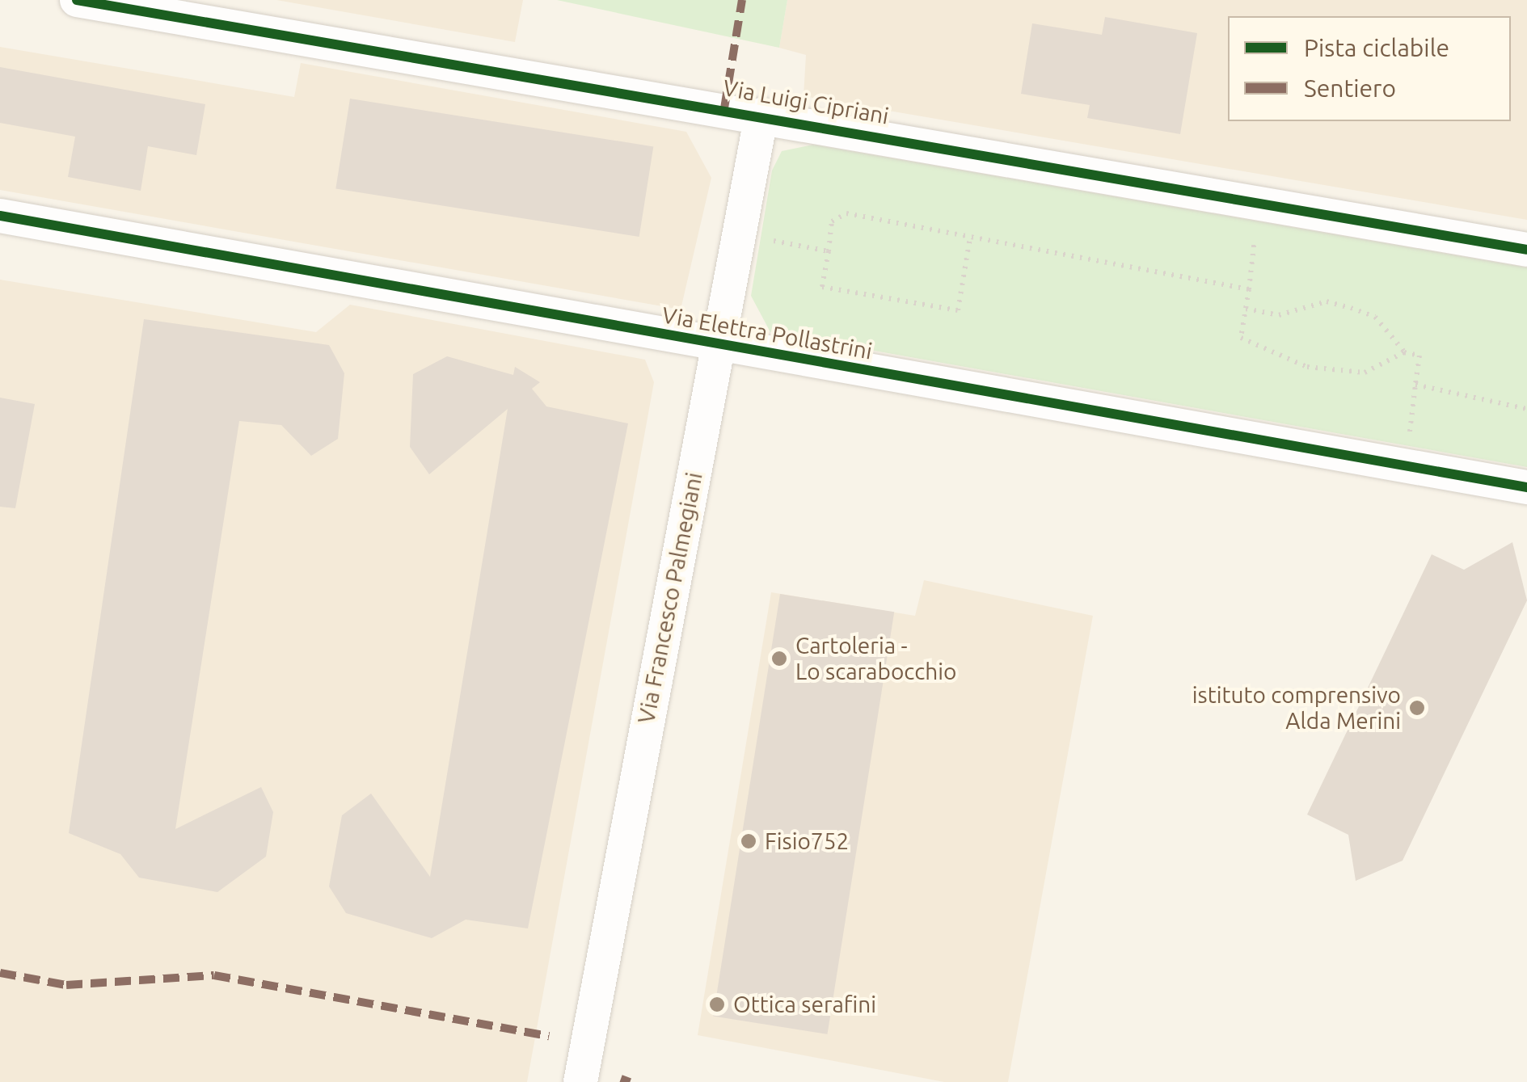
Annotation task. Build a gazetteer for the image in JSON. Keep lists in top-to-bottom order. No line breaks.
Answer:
{"streets":{"street":["Via Luigi Cipriani","Via Elettra Pollastrini","Via Francesco Palmegiani"]},"crossings":[["Via Luigi Cipriani","Via Francesco Palmegiani"],["Via Elettra Pollastrini","Via Francesco Palmegiani"]],"places":["Cartoleria - Lo scarabocchio","istituto comprensivo Alda Merini","Fisio752","Ottica serafini"],"legend":["Pista ciclabile","Sentiero"]}
